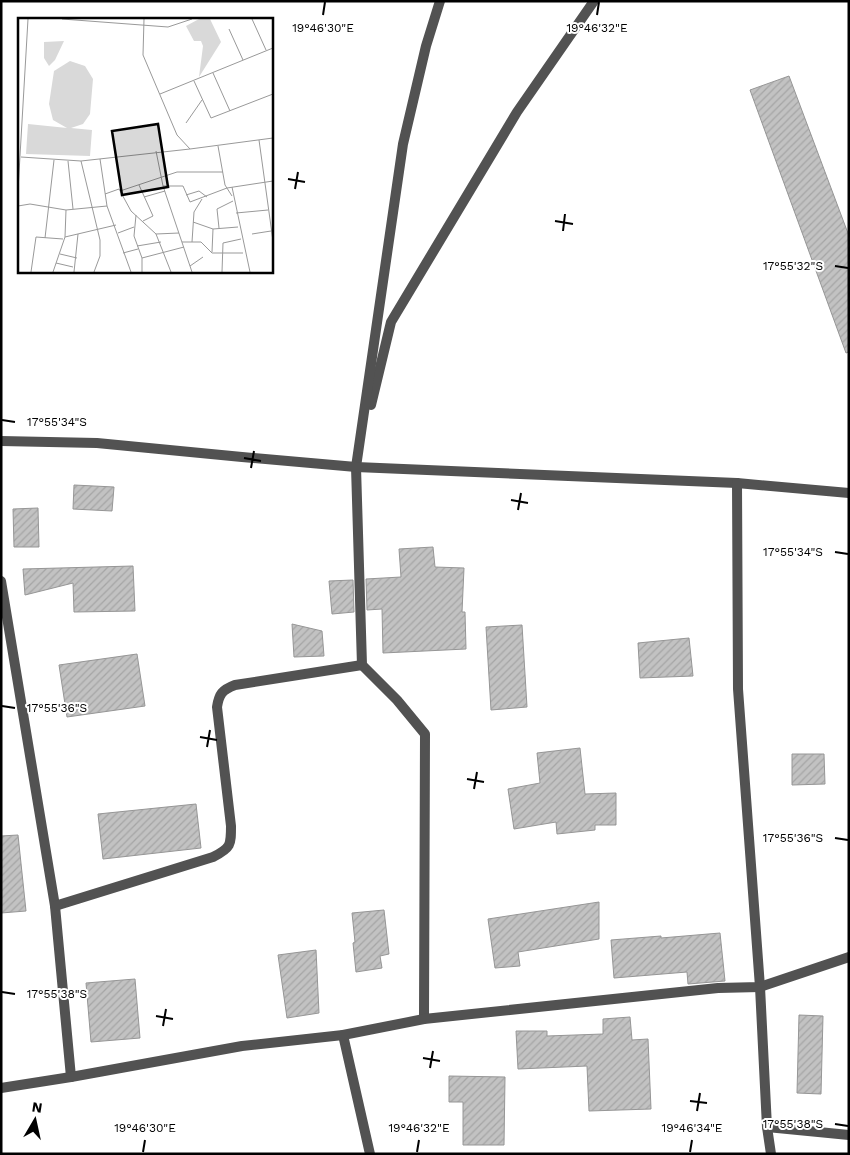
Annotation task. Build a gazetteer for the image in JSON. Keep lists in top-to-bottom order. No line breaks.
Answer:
{"north":"top","coordinates":["19°46'30\"E","19°46'32\"E","17°55'32\"S","17°55'34\"S","17°55'36\"S","17°55'38\"S","19°46'34\"E"]}
